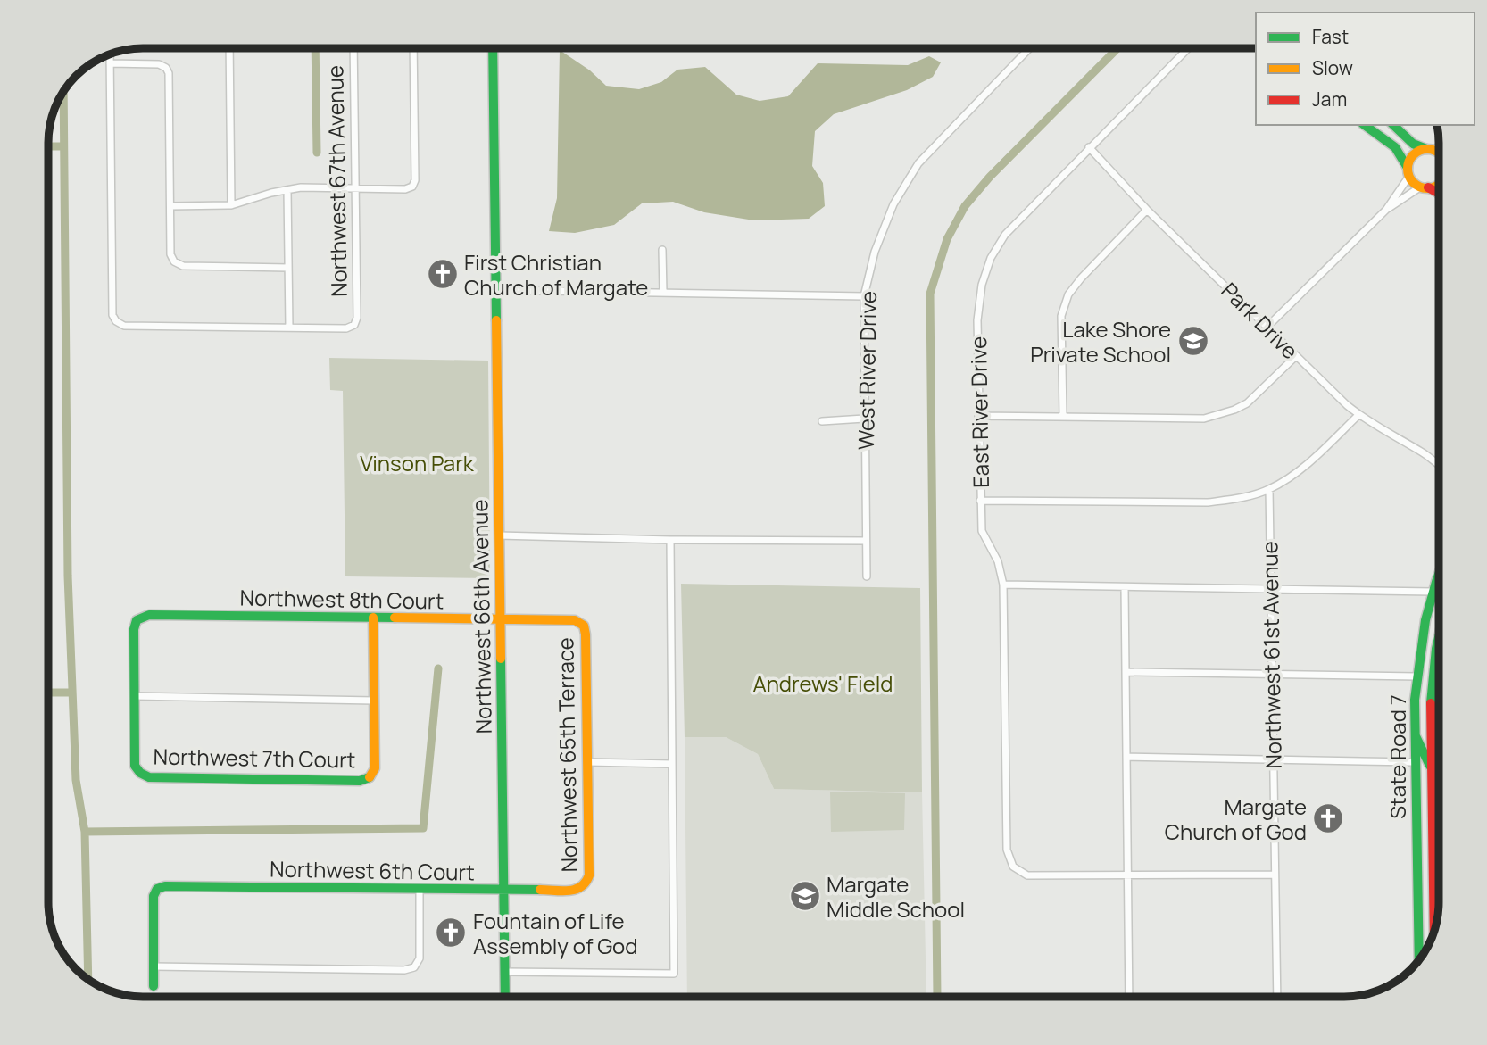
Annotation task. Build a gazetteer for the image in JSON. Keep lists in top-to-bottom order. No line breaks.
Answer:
{"streets":{"street":["Northwest 67th Avenue","Park Drive","West River Drive","East River Drive","Northwest 8th Court","Northwest 66th Avenue","Northwest 61st Avenue","Northwest 65th Terrace","State Road 7","Northwest 7th Court","Northwest 6th Court"]},"crossings":[["Park Drive","East River Drive"],["Northwest 8th Court","Northwest 66th Avenue"],["Northwest 8th Court","Northwest 65th Terrace"],["Northwest 8th Court","Northwest 7th Court"],["Northwest 66th Avenue","Northwest 6th Court"],["Northwest 65th Terrace","Northwest 6th Court"]],"parks":["Vinson Park","Andrews' Field"],"places":{"church":["First Christian Church of Margate","Margate Church of God","Fountain of Life Assembly of God"],"school or university":["Lake Shore Private School","Margate Middle School"]},"legend":["Fast","Slow","Jam"]}
